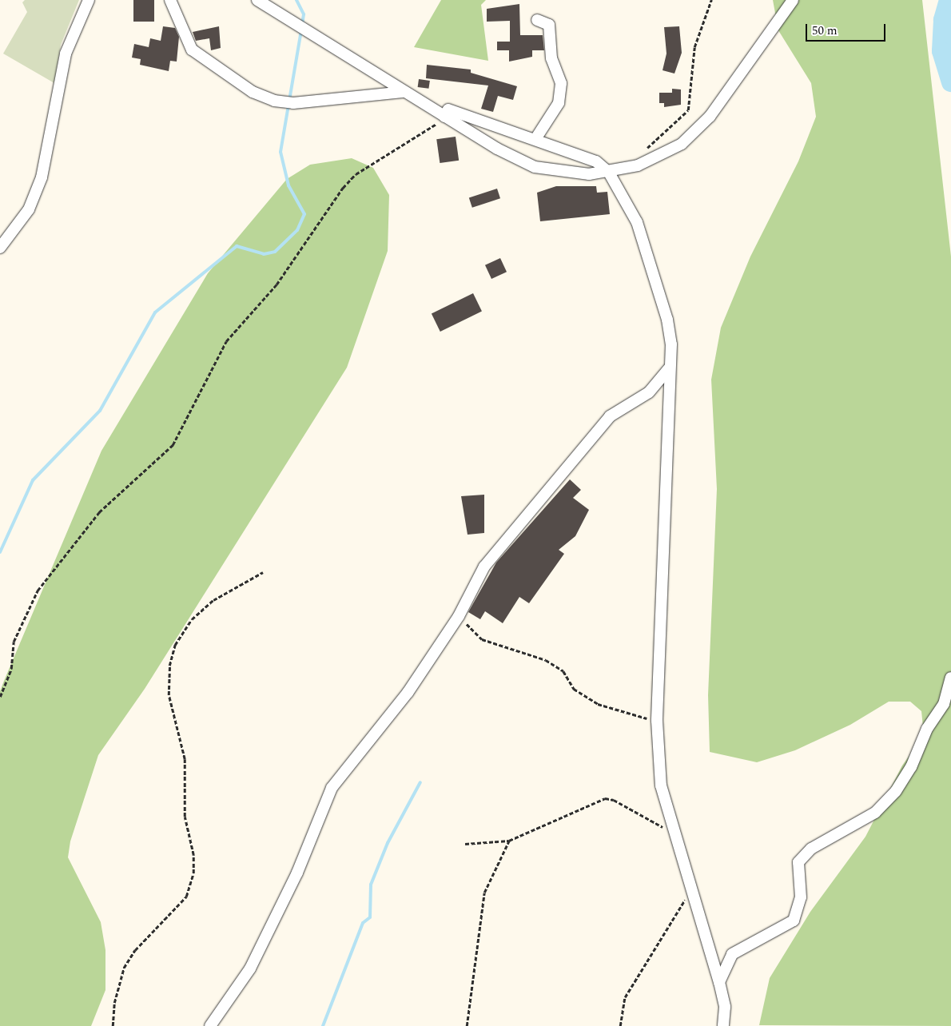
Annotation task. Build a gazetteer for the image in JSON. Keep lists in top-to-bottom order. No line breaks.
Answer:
{"scale_bar":"50 m"}
